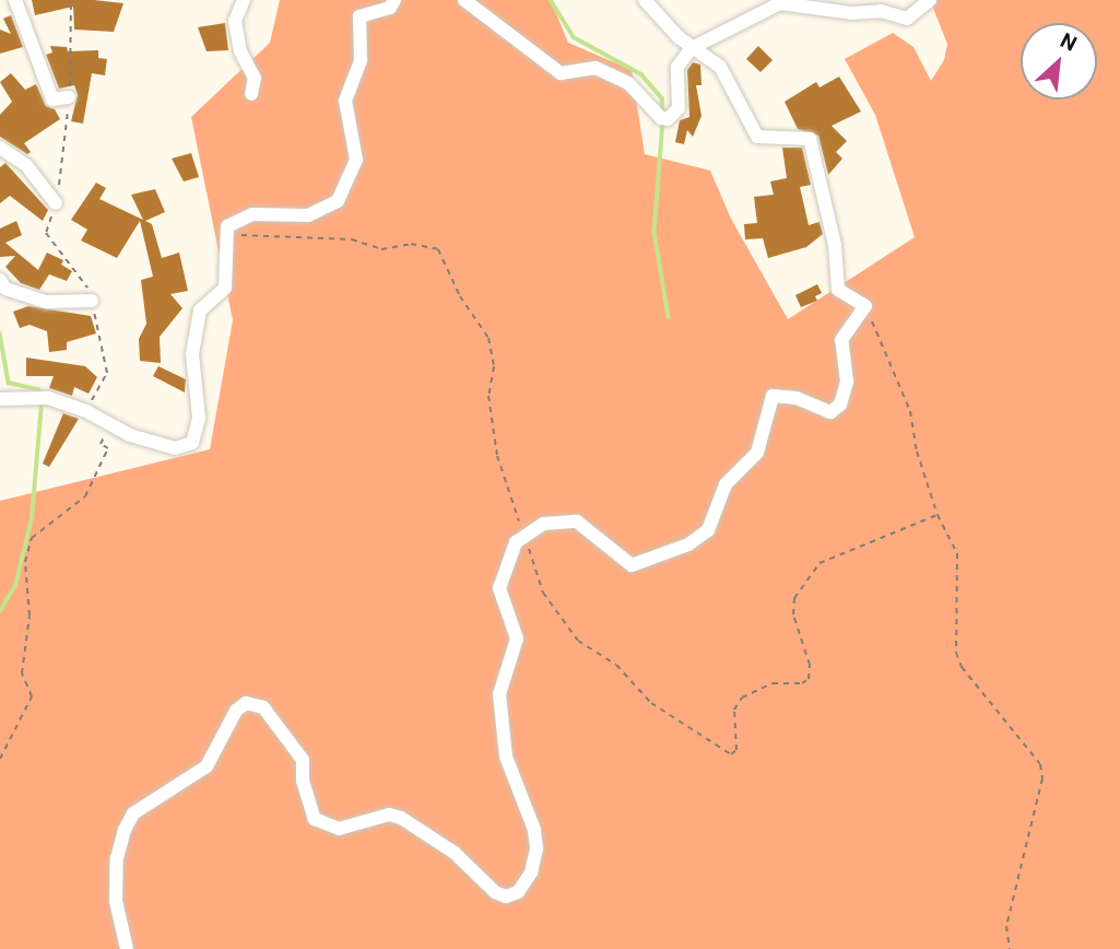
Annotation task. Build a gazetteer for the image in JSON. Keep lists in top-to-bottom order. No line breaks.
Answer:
{"north":"top right"}
